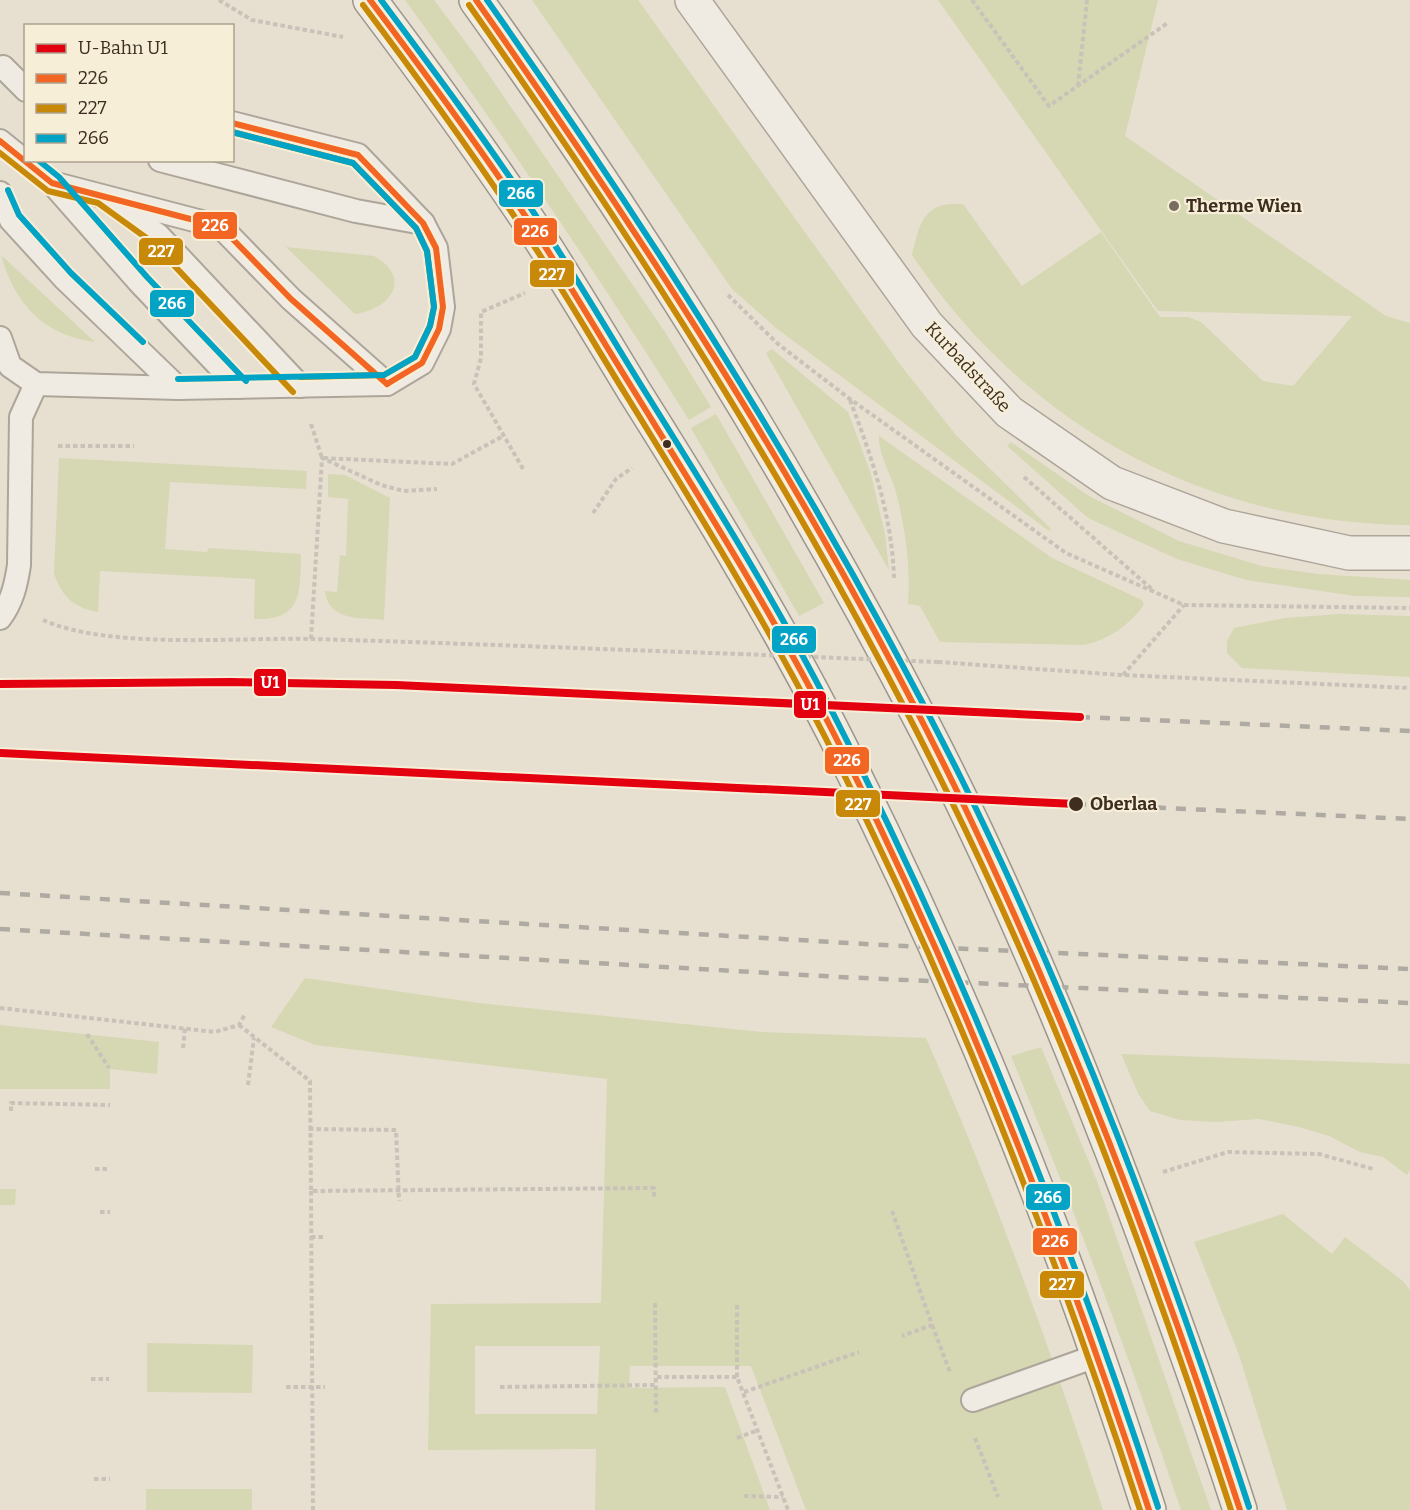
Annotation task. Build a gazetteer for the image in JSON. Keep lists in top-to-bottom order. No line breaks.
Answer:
{"streets":{"main road":["Kurbadstraße"]},"places":["Therme Wien","Oberlaa"],"lines":["transit line 226","transit line 266","transit line 227","metro line U1"],"legend":["U-Bahn U1","226","227","266"]}
